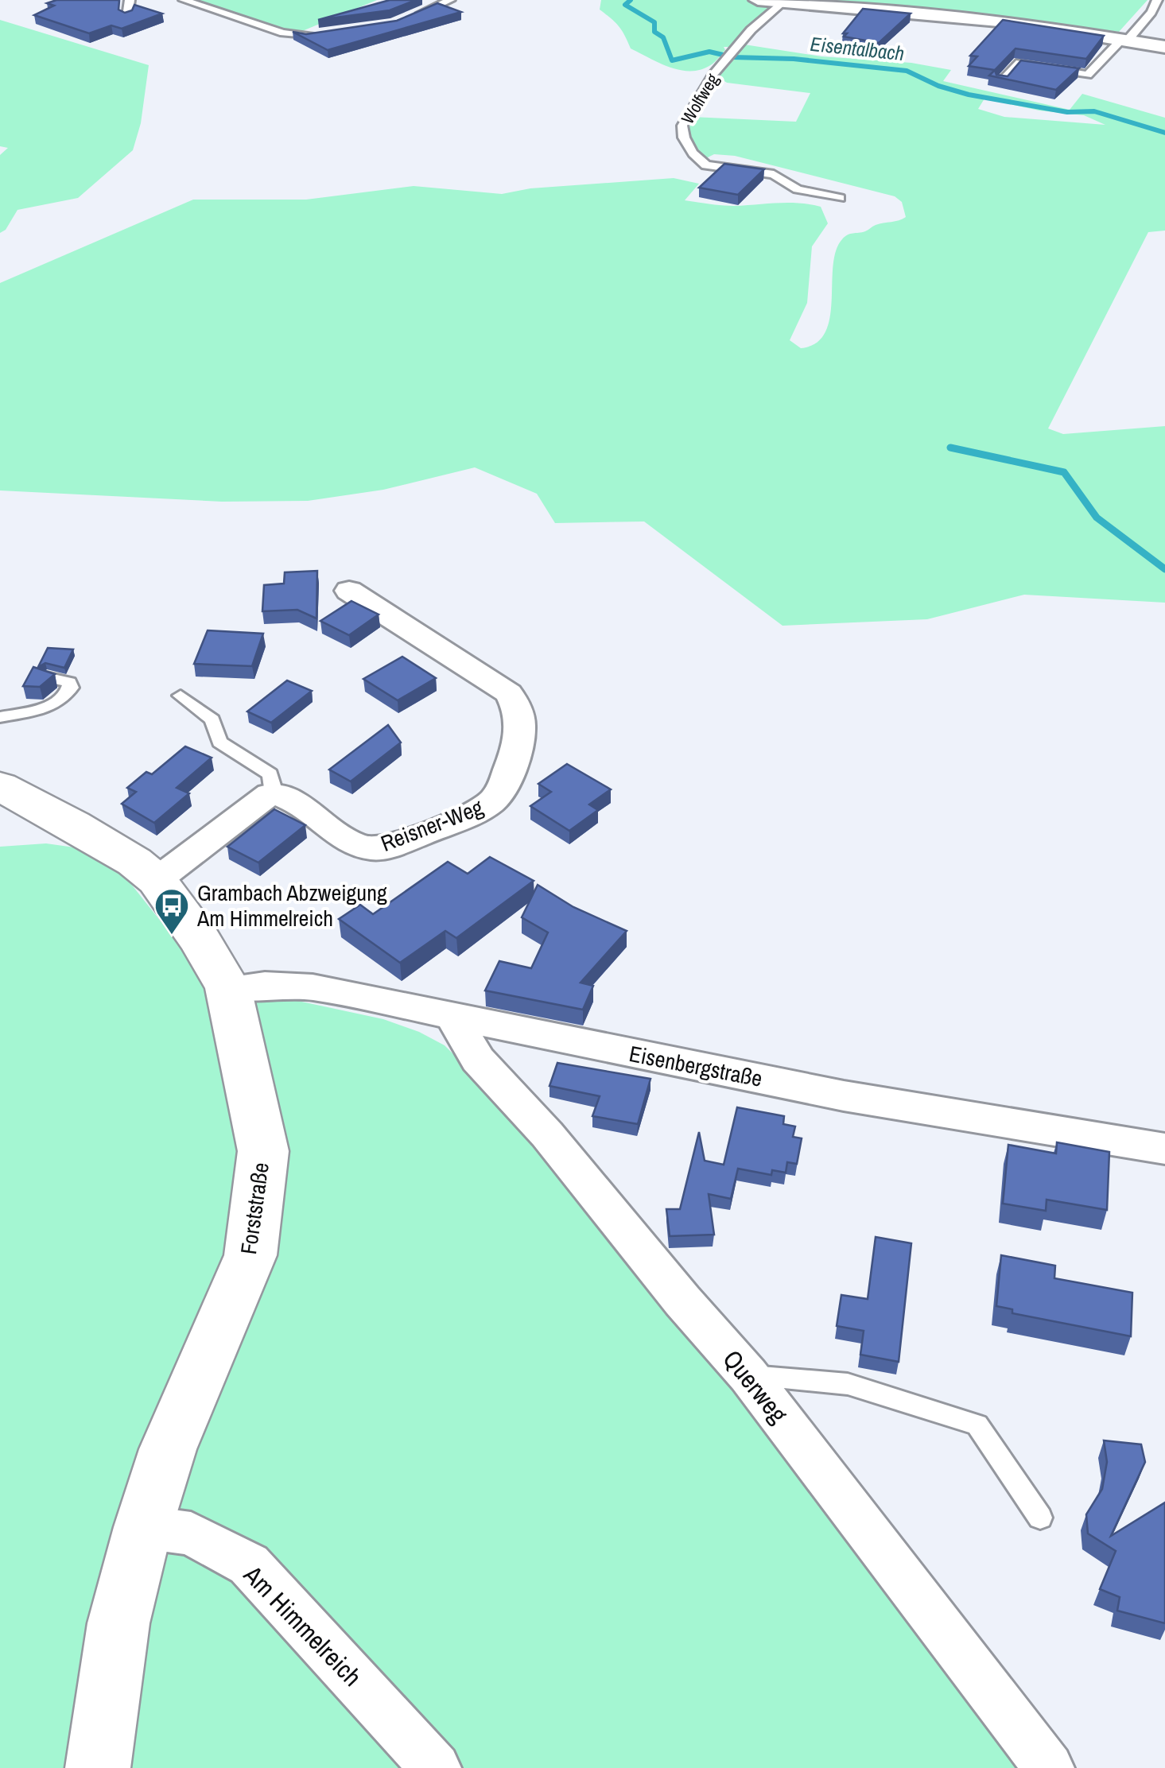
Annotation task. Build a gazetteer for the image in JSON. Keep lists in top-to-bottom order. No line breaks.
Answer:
{"streets":{"street":["Reisner-Weg","Eisenbergstraße","Forststraße","Querweg","Am Himmelreich"],"lane":["Wolfweg"]},"crossings":[["Eisenbergstraße","Forststraße"],["Eisenbergstraße","Querweg"],["Forststraße","Am Himmelreich"]],"water":["Eisentalbach"],"places":{"bus stop":["Grambach Abzweigung Am Himmelreich"]}}
